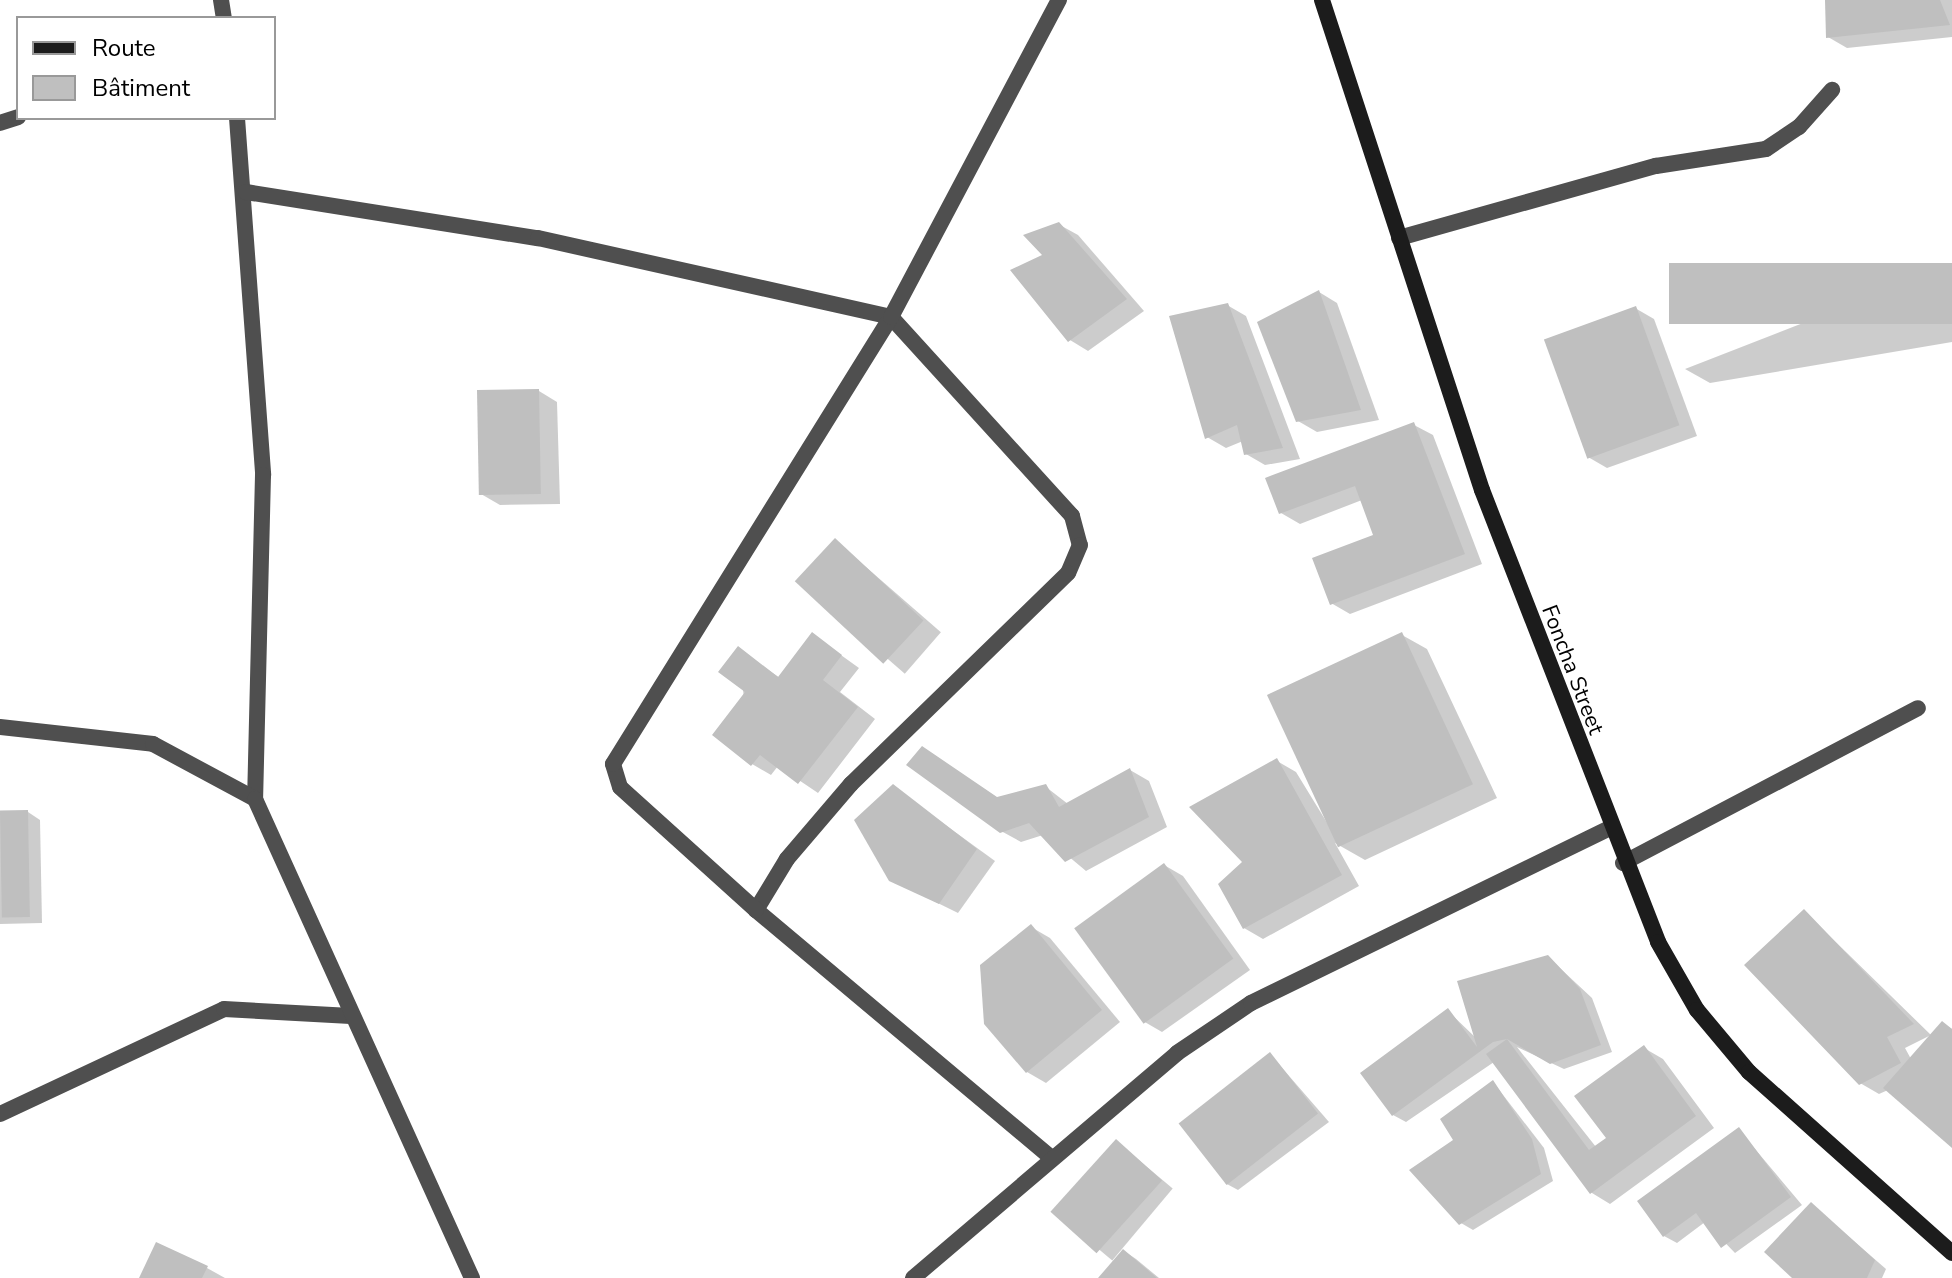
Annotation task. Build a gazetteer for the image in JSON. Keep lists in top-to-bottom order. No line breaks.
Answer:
{"streets":{"main road":["Foncha Street"]},"legend":["Route","Bâtiment"]}
